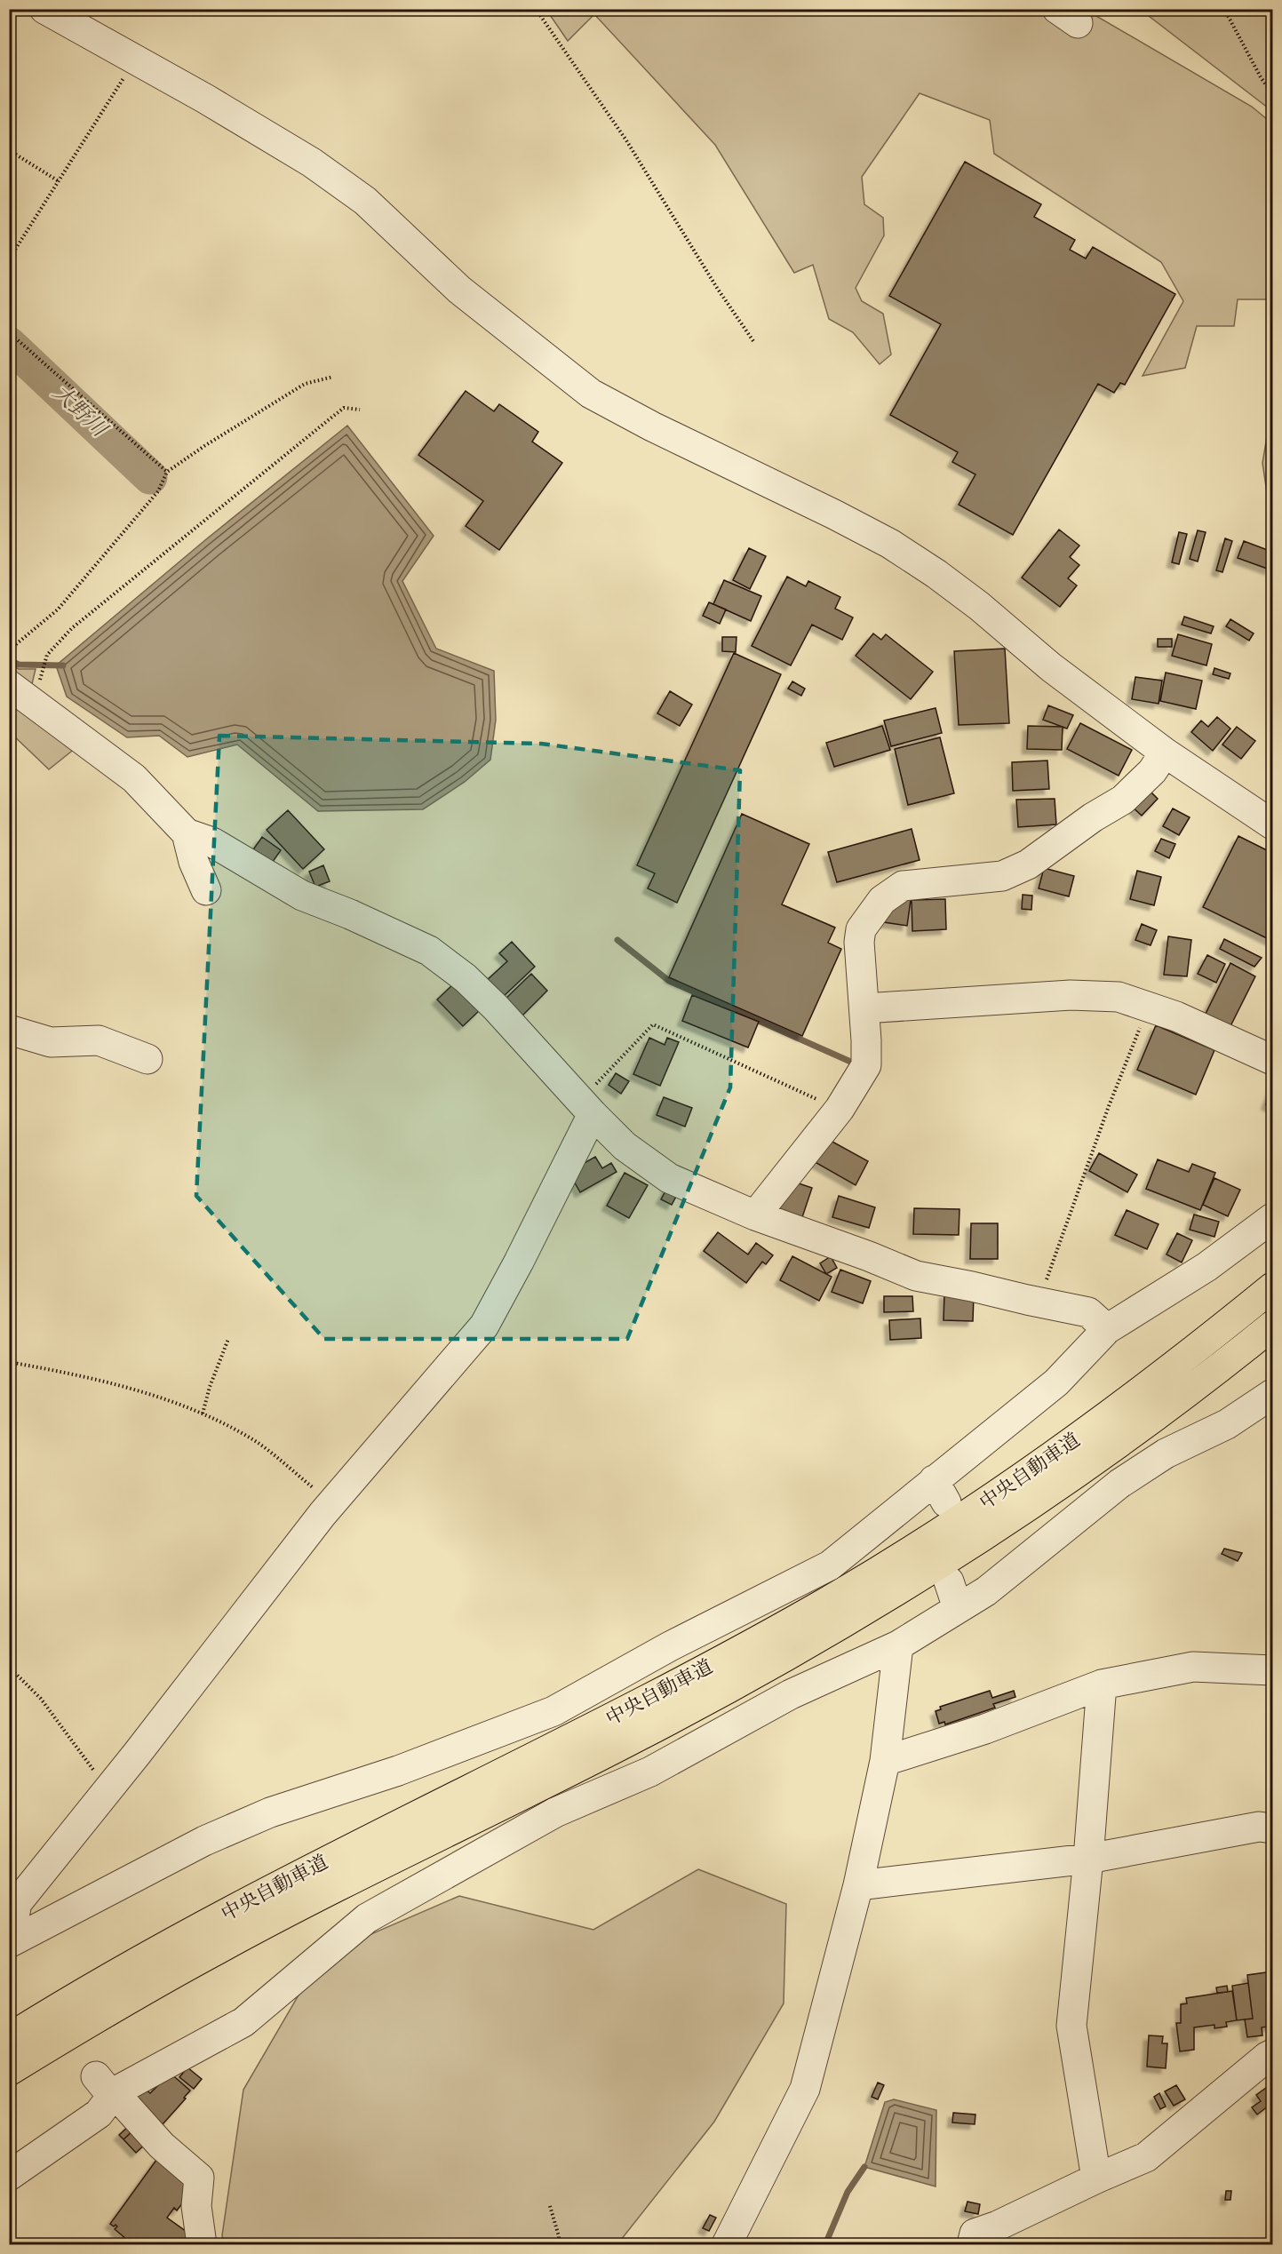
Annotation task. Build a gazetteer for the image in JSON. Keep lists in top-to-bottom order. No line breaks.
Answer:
{"streets":{"highway":["中央自動車道"]},"water":["大野川"]}
